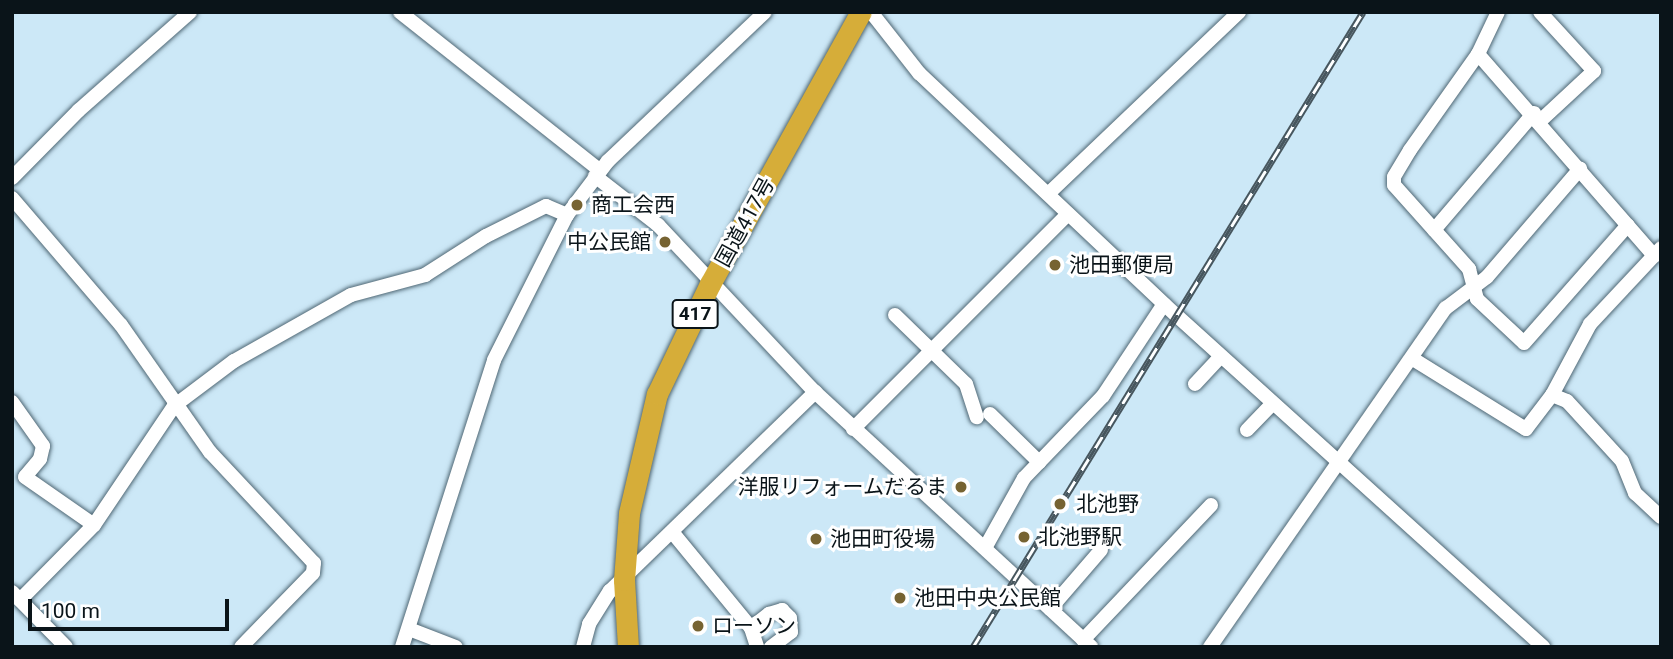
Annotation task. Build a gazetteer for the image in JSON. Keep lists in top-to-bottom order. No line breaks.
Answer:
{"streets":{"highway":["国道417号","417"]},"places":["商工会西","中公民館","池田郵便局","洋服リフォームだるま","北池野","北池野駅","池田町役場","池田中央公民館","ローソン"],"scale_bar":"100 m"}
